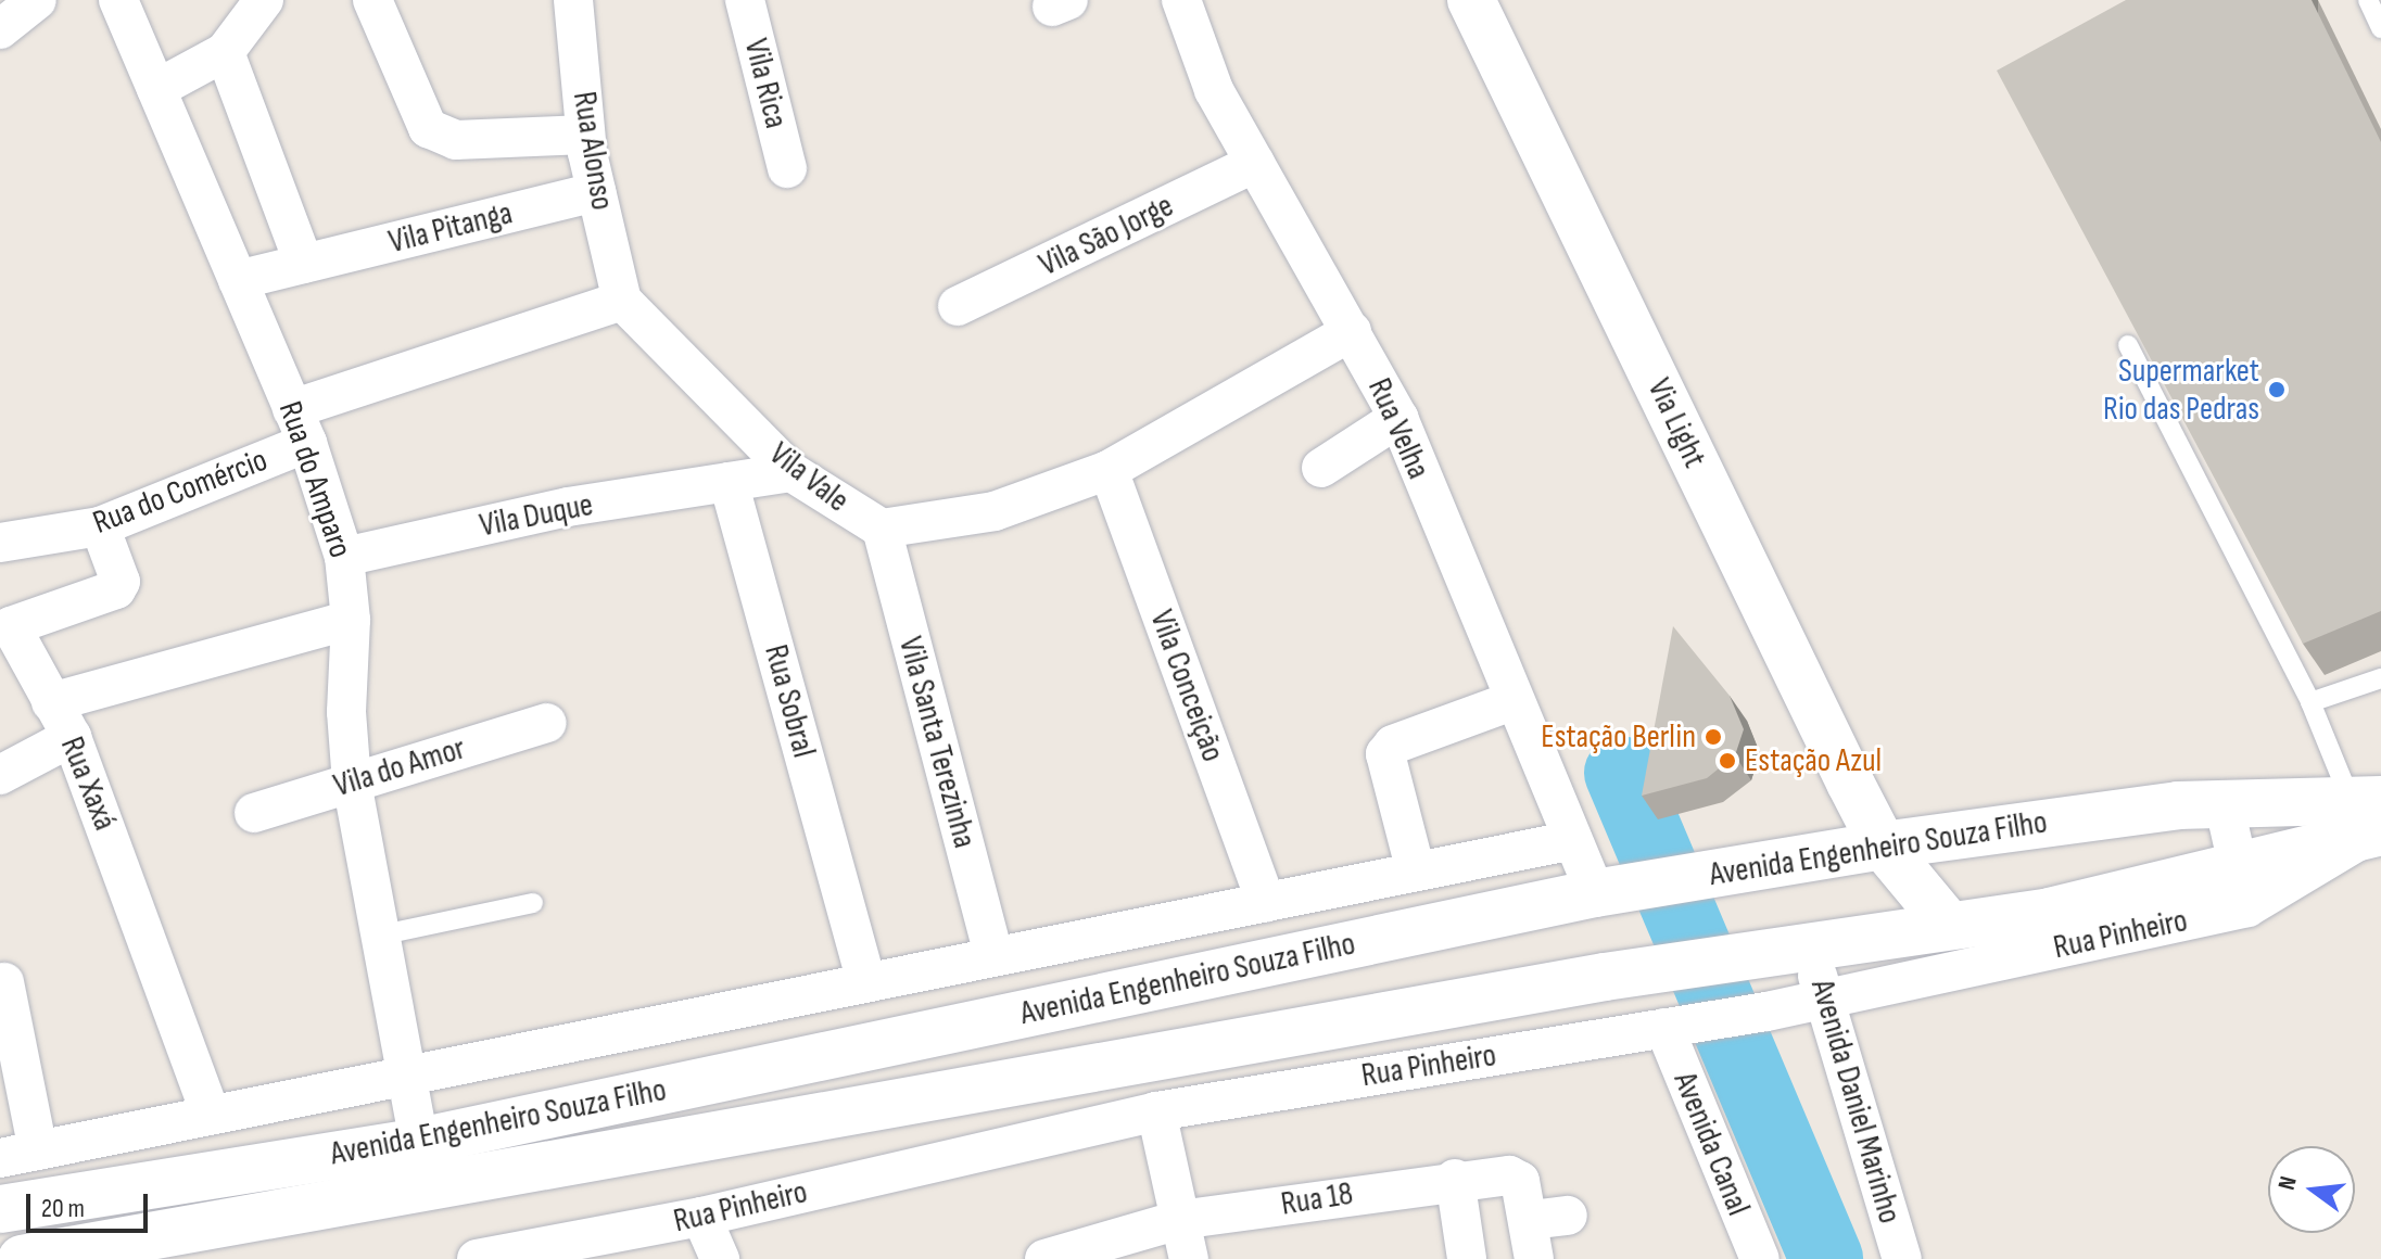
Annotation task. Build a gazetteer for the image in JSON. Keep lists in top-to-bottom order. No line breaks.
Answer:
{"streets":{"main road":["Via Light","Avenida Engenheiro Souza Filho"],"street":["Vila Rica","Rua Alonso","Vila Pitanga","Vila São Jorge","Rua Velha","Vila Vale","Rua do Amparo","Rua do Comércio","Vila Duque","Vila Conceição","Rua Sobral","Vila Santa Terezinha","Vila do Amor","Rua Xaxá","Rua Pinheiro","Avenida Daniel Marinho","Avenida Canal","Rua 18"]},"crossings":[["Rua Alonso","Vila Pitanga"],["Rua Alonso","Vila Vale"],["Vila Pitanga","Rua do Amparo"],["Vila São Jorge","Rua Velha"],["Via Light","Avenida Engenheiro Souza Filho"],["Rua Velha","Vila Vale"],["Rua Velha","Avenida Engenheiro Souza Filho"],["Vila Vale","Vila Conceição"],["Vila Vale","Vila Santa Terezinha"],["Rua do Amparo","Rua do Comércio"],["Rua do Amparo","Vila Duque"],["Rua do Amparo","Vila do Amor"],["Rua do Amparo","Avenida Engenheiro Souza Filho"],["Rua do Comércio","Rua Xaxá"],["Vila Duque","Rua Sobral"],["Avenida Engenheiro Souza Filho","Rua Pinheiro"],["Avenida Engenheiro Souza Filho","Avenida Daniel Marinho"],["Rua Pinheiro","Avenida Daniel Marinho"],["Rua Pinheiro","Avenida Canal"]],"places":["Supermarket Rio das Pedras","Estação Berlin","Estação Azul"],"scale_bar":"20 m","north":"left"}
